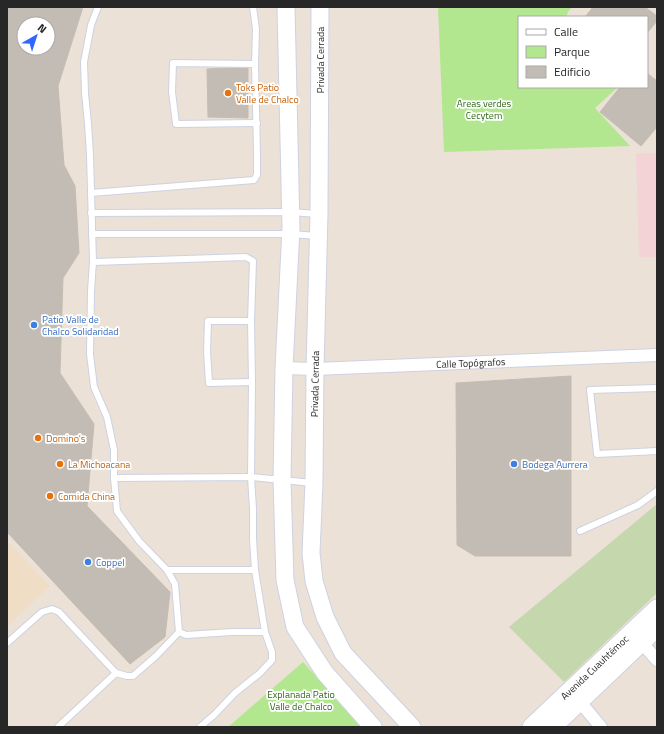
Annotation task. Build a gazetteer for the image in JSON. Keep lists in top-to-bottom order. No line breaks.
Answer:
{"streets":{"street":["Privada Cerrada","Calle Topógrafos","Avenida Cuauhtémoc"]},"crossings":[["Privada Cerrada","Calle Topógrafos"]],"parks":["Areas verdes Cecytem","Explanada Patio Valle de Chalco"],"places":["Toks Patio Valle de Chalco","Patio Valle de Chalco Solidaridad","Domino's","La Michoacana","Bodega Aurrera","Comida China","Coppel"],"legend":["Calle","Parque","Edificio"],"north":"top right"}
